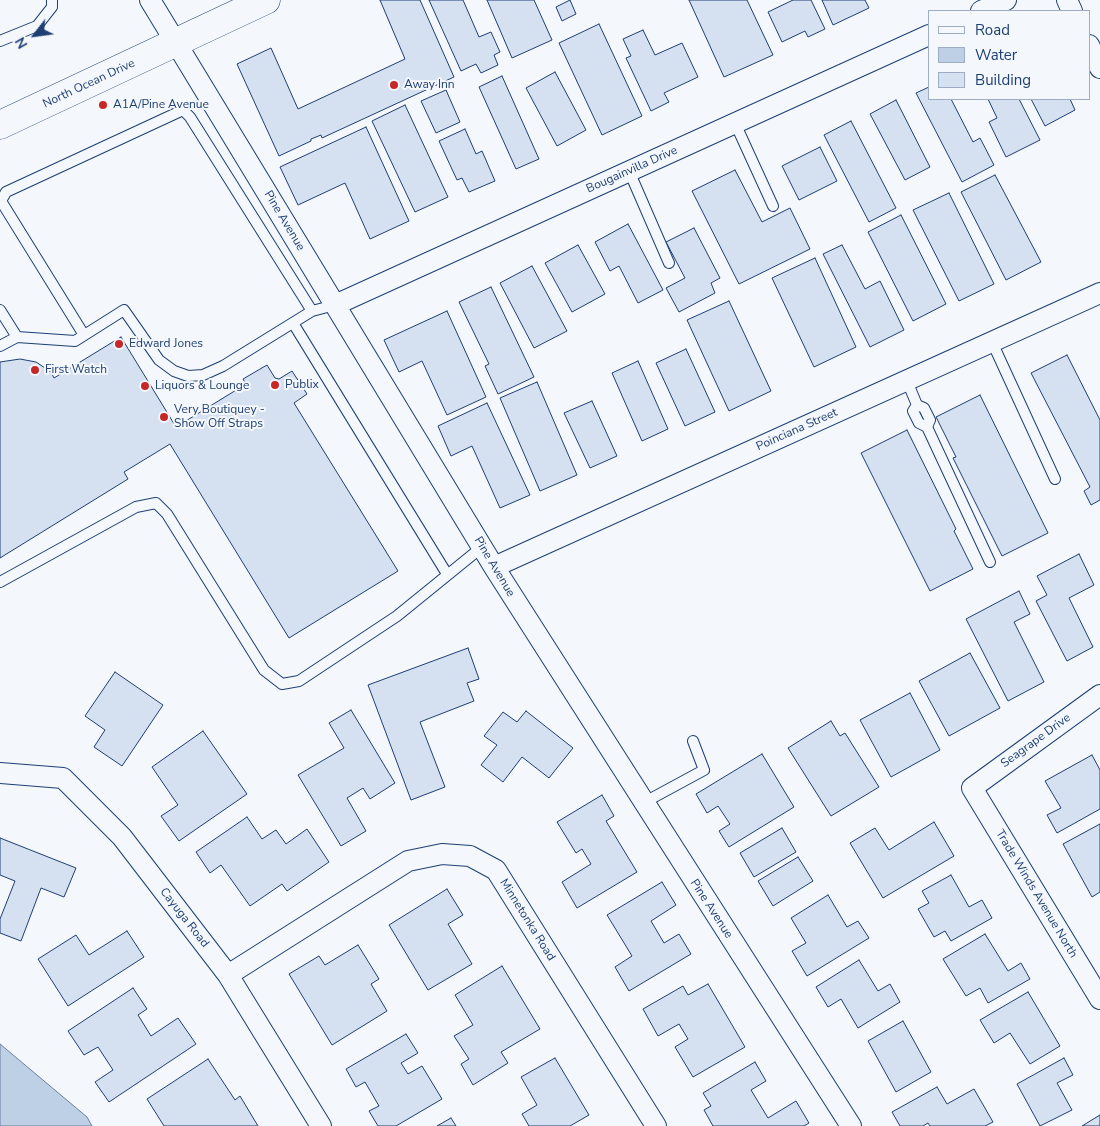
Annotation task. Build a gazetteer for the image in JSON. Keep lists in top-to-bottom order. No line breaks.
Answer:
{"streets":{"main road":["North Ocean Drive"],"street":["Bougainvilla Drive","Pine Avenue","Poinciana Street","Seagrape Drive","Trade Winds Avenue North","Cayuga Road","Minnetonka Road"]},"crossings":[["North Ocean Drive","Pine Avenue"],["Bougainvilla Drive","Pine Avenue"],["Pine Avenue","Poinciana Street"],["Seagrape Drive","Trade Winds Avenue North"],["Cayuga Road","Minnetonka Road"]],"places":["Away Inn","A1A/Pine Avenue","Edward Jones","First Watch","Publix","Liquors & Lounge","Very Boutiquey - Show Off Straps"],"legend":["Road","Water","Building"],"north":"bottom left"}
